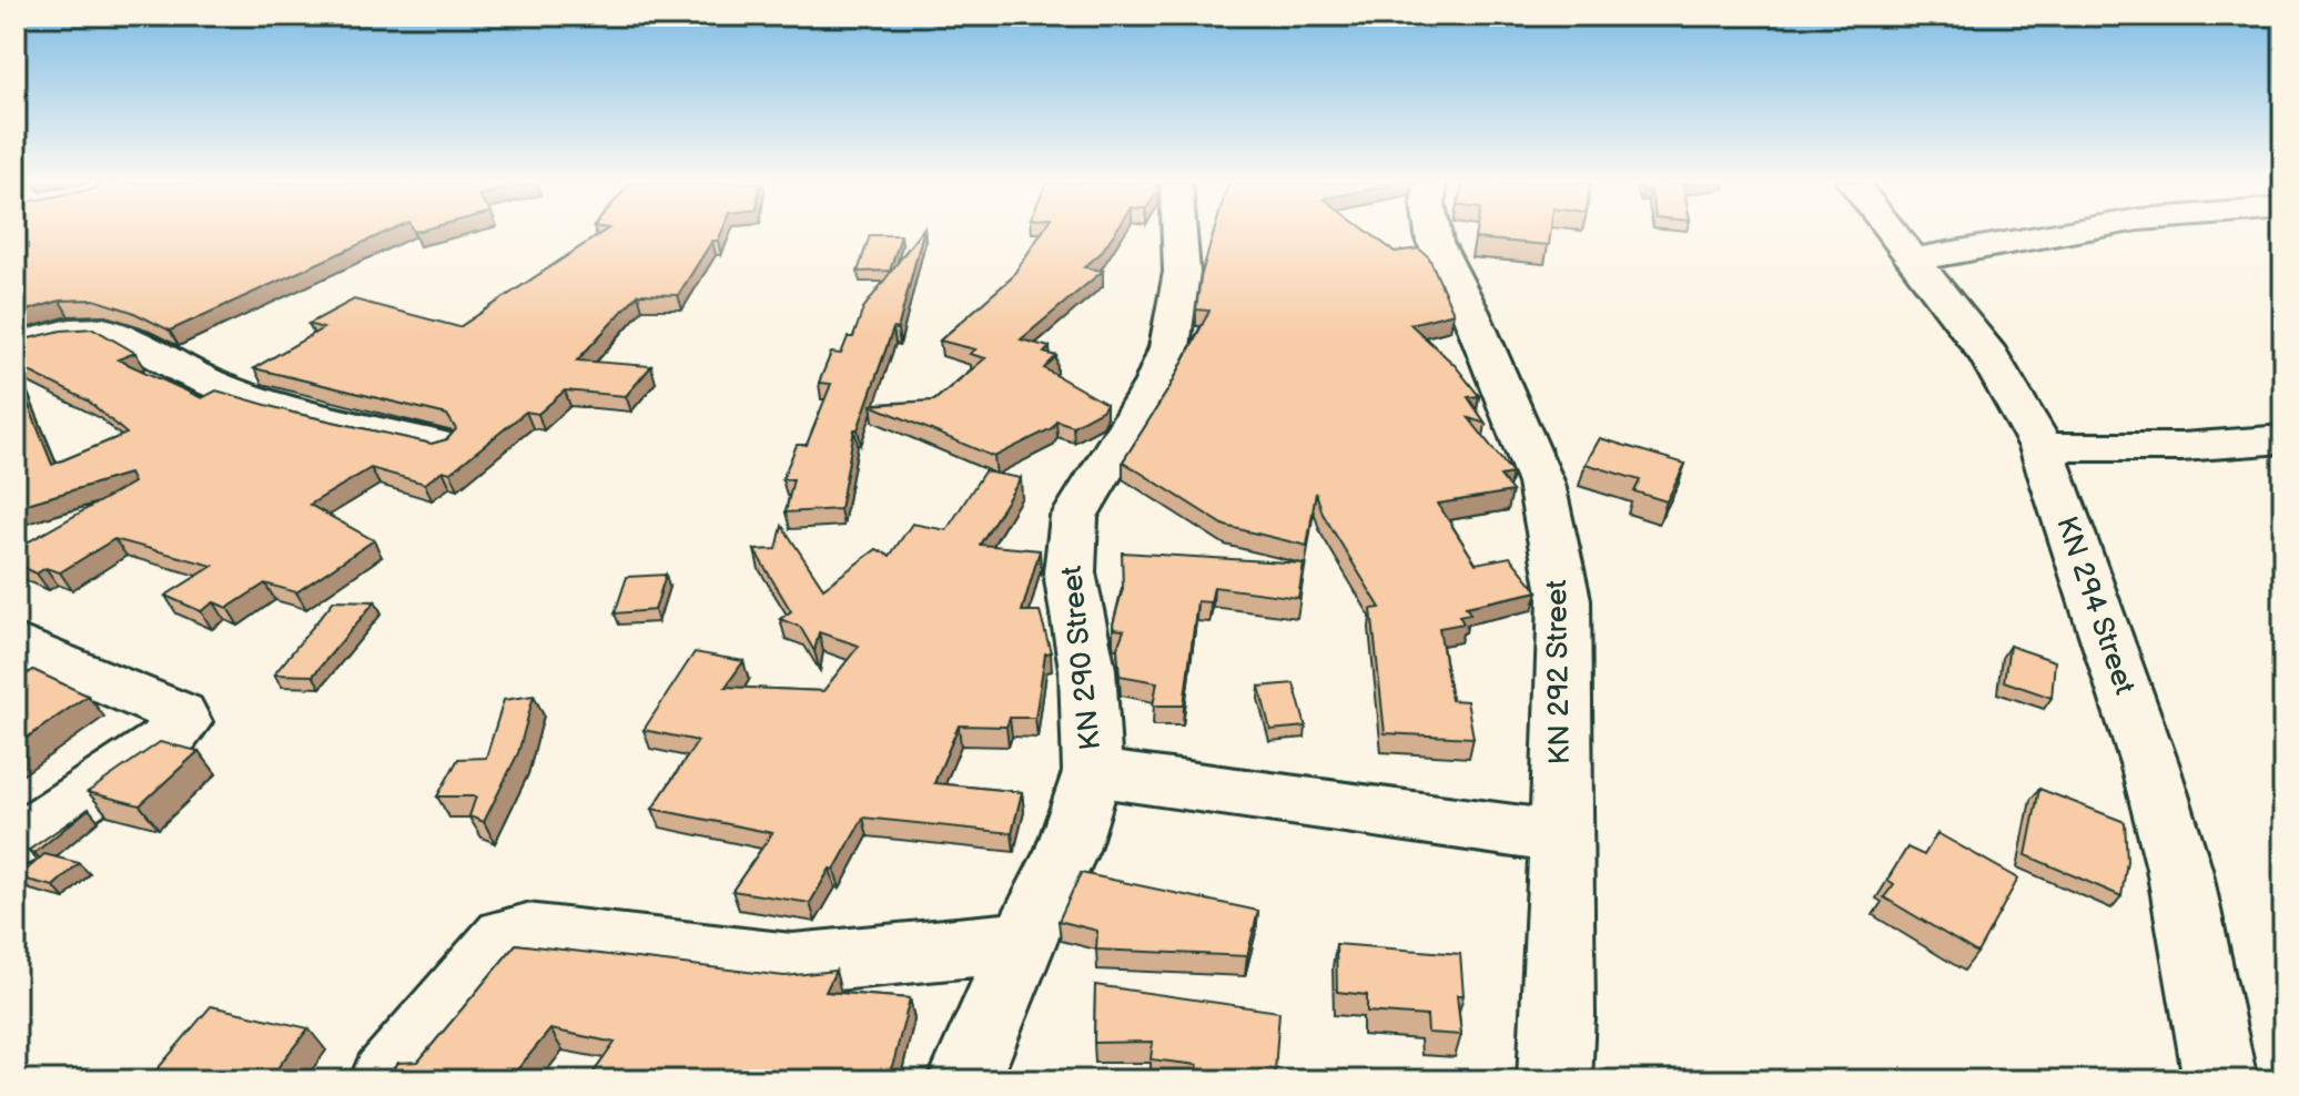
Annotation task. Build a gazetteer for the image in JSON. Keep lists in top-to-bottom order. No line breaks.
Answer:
{"streets":{"street":["KN 294 Street","KN 290 Street","KN 292 Street"]}}
